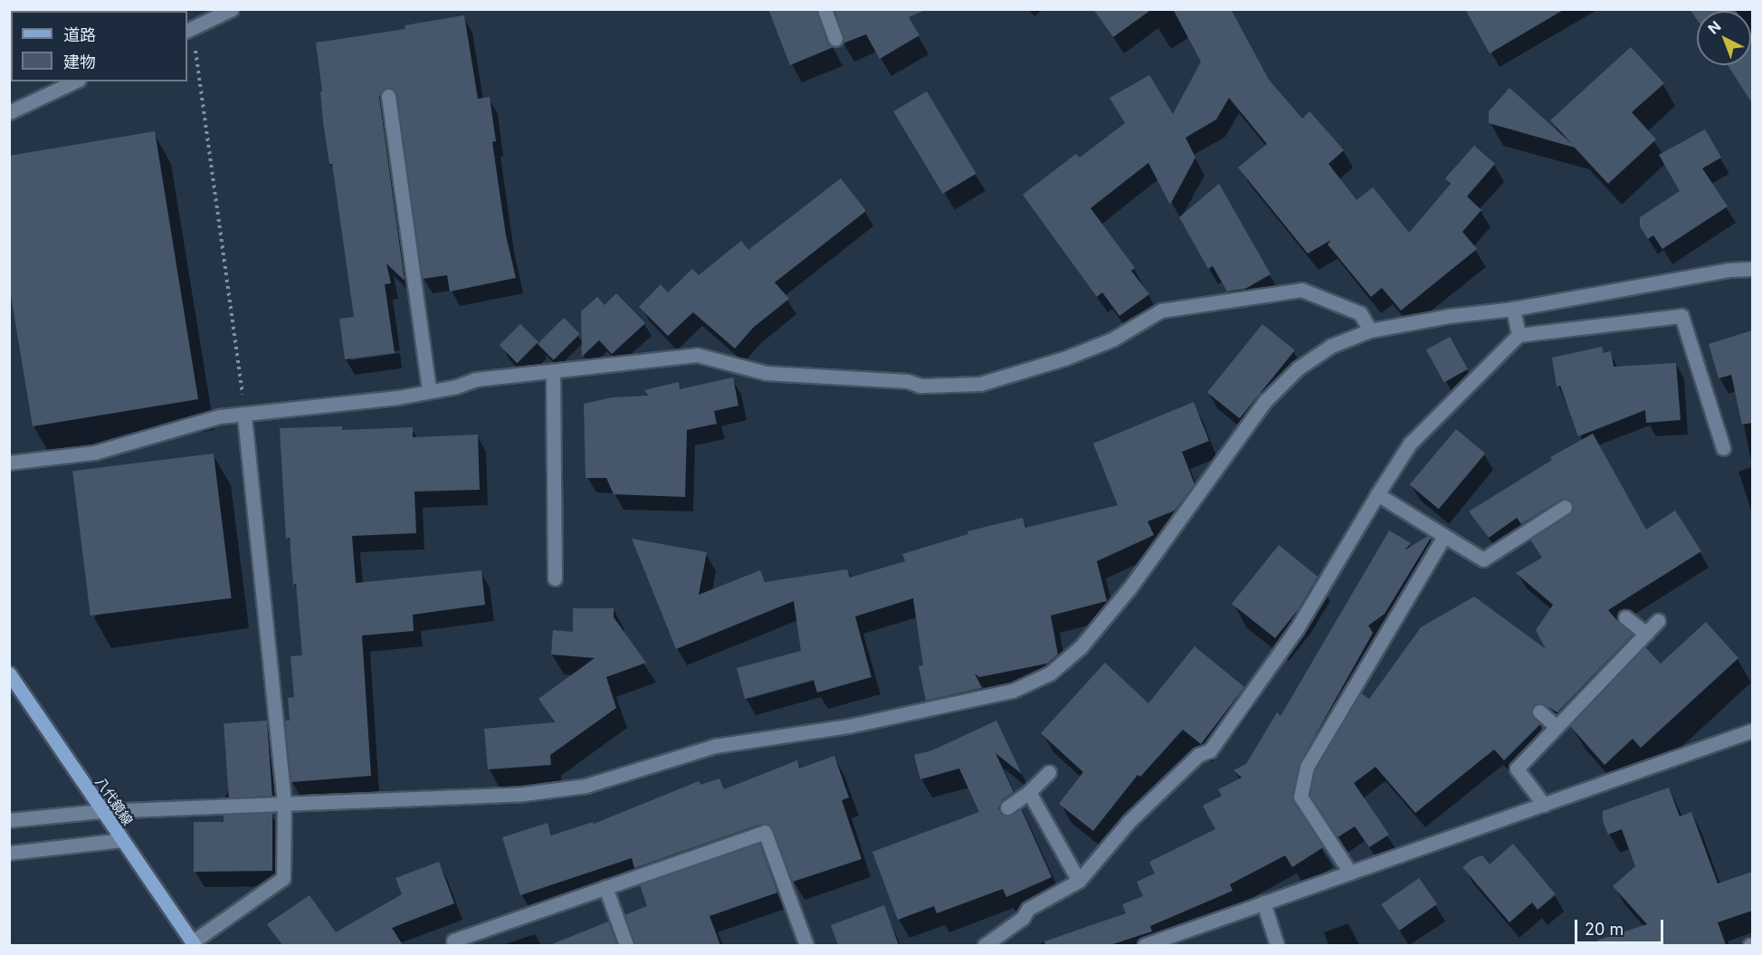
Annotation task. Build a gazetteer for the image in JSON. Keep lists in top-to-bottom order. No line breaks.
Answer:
{"streets":{"main road":["八代鏡線"]},"legend":["道路","建物"],"scale_bar":"20 m","north":"top left"}
